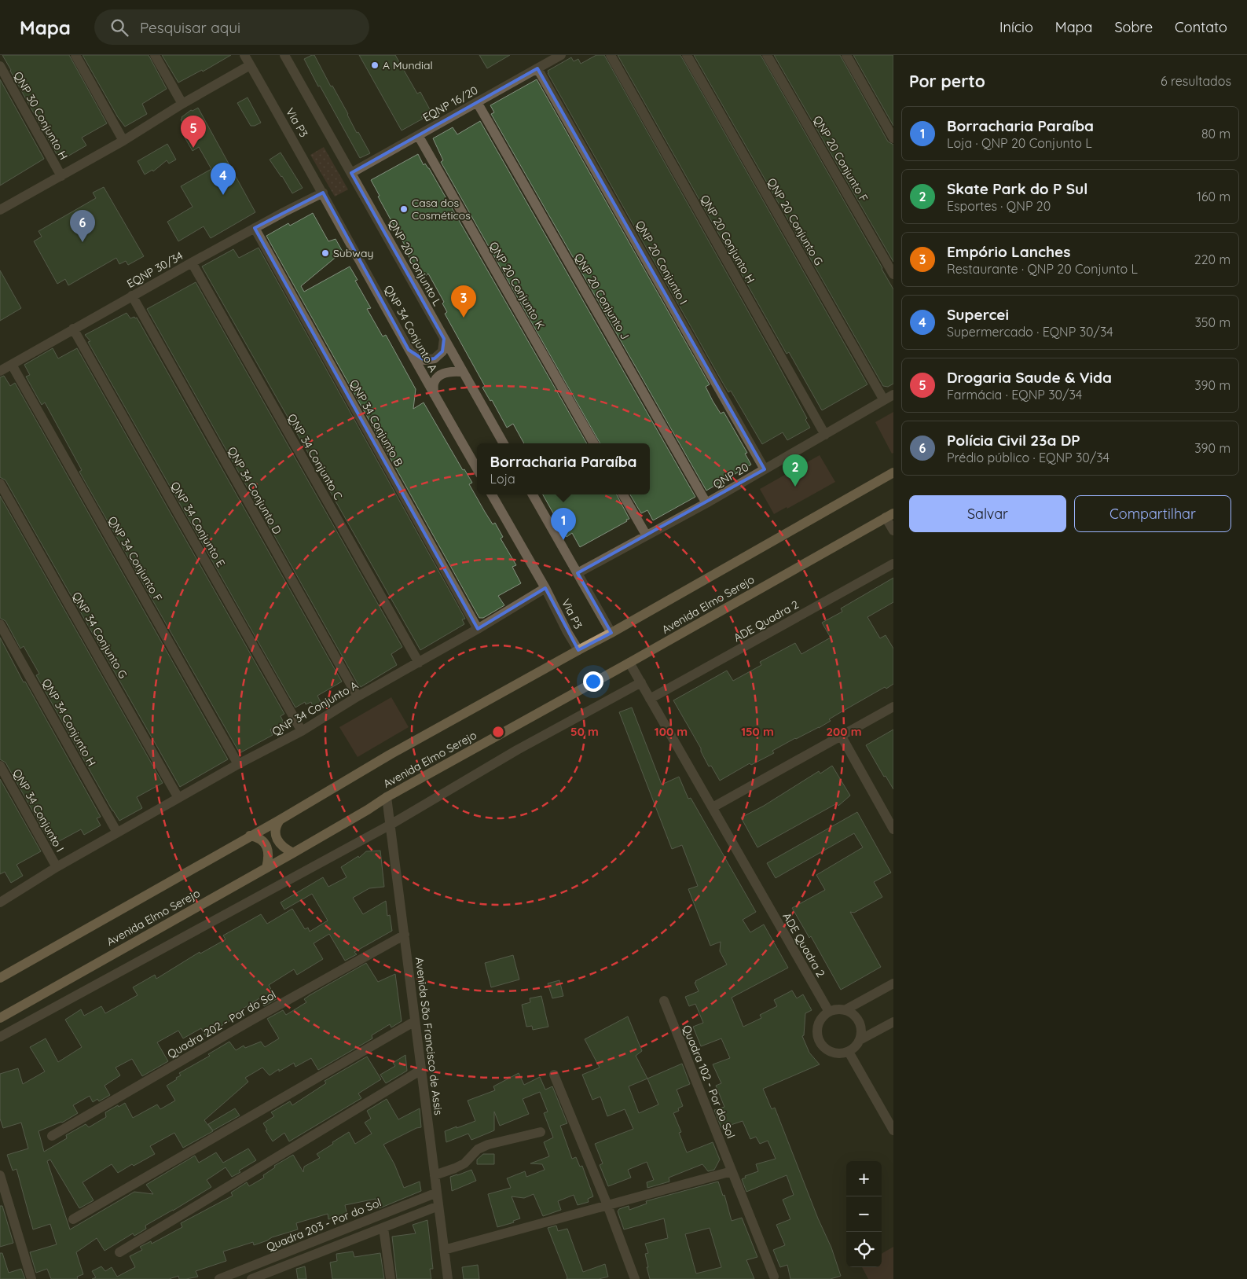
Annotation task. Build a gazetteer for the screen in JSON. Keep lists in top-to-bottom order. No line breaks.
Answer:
{"streets":{"main road":["Avenida Elmo Serejo"],"street":["EQNP 16/20","QNP 30 Conjunto H","Via P3","QNP 20 Conjunto F","QNP 20 Conjunto G","QNP 20 Conjunto H","QNP 20 Conjunto L","QNP 20 Conjunto I","EQNP 30/34","QNP 20 Conjunto K","QNP 20 Conjunto J","QNP 34 Conjunto A","QNP 34 Conjunto B","QNP 34 Conjunto C","QNP 20","QNP 34 Conjunto D","QNP 34 Conjunto E","QNP 34 Conjunto F","ADE Quadra 2","QNP 34 Conjunto G","QNP 34 Conjunto H","QNP 34 Conjunto I","Quadra 202 - Por do Sol","Avenida São Francisco de Assis","Quadra 102 - Por do Sol","Quadra 203 - Por do Sol"]},"crossings":[["EQNP 16/20","Via P3"],["EQNP 16/20","QNP 20 Conjunto L"],["EQNP 16/20","QNP 20 Conjunto I"],["EQNP 16/20","QNP 20 Conjunto K"],["EQNP 16/20","QNP 20 Conjunto J"],["Via P3","QNP 20 Conjunto L"],["Via P3","EQNP 30/34"],["Via P3","QNP 34 Conjunto A"],["Via P3","Avenida Elmo Serejo"],["QNP 20 Conjunto G","QNP 20"],["QNP 20 Conjunto H","QNP 20"],["QNP 20 Conjunto I","QNP 20"],["EQNP 30/34","QNP 34 Conjunto A"],["EQNP 30/34","QNP 34 Conjunto B"],["EQNP 30/34","QNP 34 Conjunto C"],["EQNP 30/34","QNP 34 Conjunto D"],["EQNP 30/34","QNP 34 Conjunto E"],["EQNP 30/34","QNP 34 Conjunto F"],["QNP 20 Conjunto J","QNP 20"],["QNP 34 Conjunto A","QNP 34 Conjunto B"],["QNP 34 Conjunto A","QNP 34 Conjunto C"],["QNP 34 Conjunto A","QNP 34 Conjunto D"],["QNP 34 Conjunto A","QNP 34 Conjunto E"],["QNP 34 Conjunto A","QNP 34 Conjunto F"],["QNP 34 Conjunto A","QNP 34 Conjunto G"],["QNP 34 Conjunto A","QNP 34 Conjunto H"],["QNP 34 Conjunto A","QNP 34 Conjunto I"],["Avenida Elmo Serejo","ADE Quadra 2"],["Avenida Elmo Serejo","Avenida São Francisco de Assis"],["Quadra 202 - Por do Sol","Avenida São Francisco de Assis"],["Avenida São Francisco de Assis","Quadra 203 - Por do Sol"]],"places":["A Mundial","Casa dos Cosméticos","Subway"],"page":{"header":"Mapa","search":"Pesquisar aqui","nav":["Início","Mapa","Sobre","Contato"],"heading":["Por perto","6 resultados"],"list":[{"mark":"1","name":"Borracharia Paraíba","note":"Loja · QNP 20 Conjunto L","value":"80 m"},{"mark":"2","name":"Skate Park do P Sul","note":"Esportes · QNP 20","value":"160 m"},{"mark":"3","name":"Empório Lanches","note":"Restaurante · QNP 20 Conjunto L","value":"220 m"},{"mark":"4","name":"Supercei","note":"Supermercado · EQNP 30/34","value":"350 m"},{"mark":"5","name":"Drogaria Saude & Vida","note":"Farmácia · EQNP 30/34","value":"390 m"},{"mark":"6","name":"Polícia Civil 23a DP","note":"Prédio público · EQNP 30/34","value":"390 m"}],"pins":["5","4","6","3","2","1"],"popup":["Borracharia Paraíba","Loja"],"buttons":["Salvar","Compartilhar"],"map_buttons":["+","−"]},"rings":["50 m","100 m","150 m","200 m"]}
